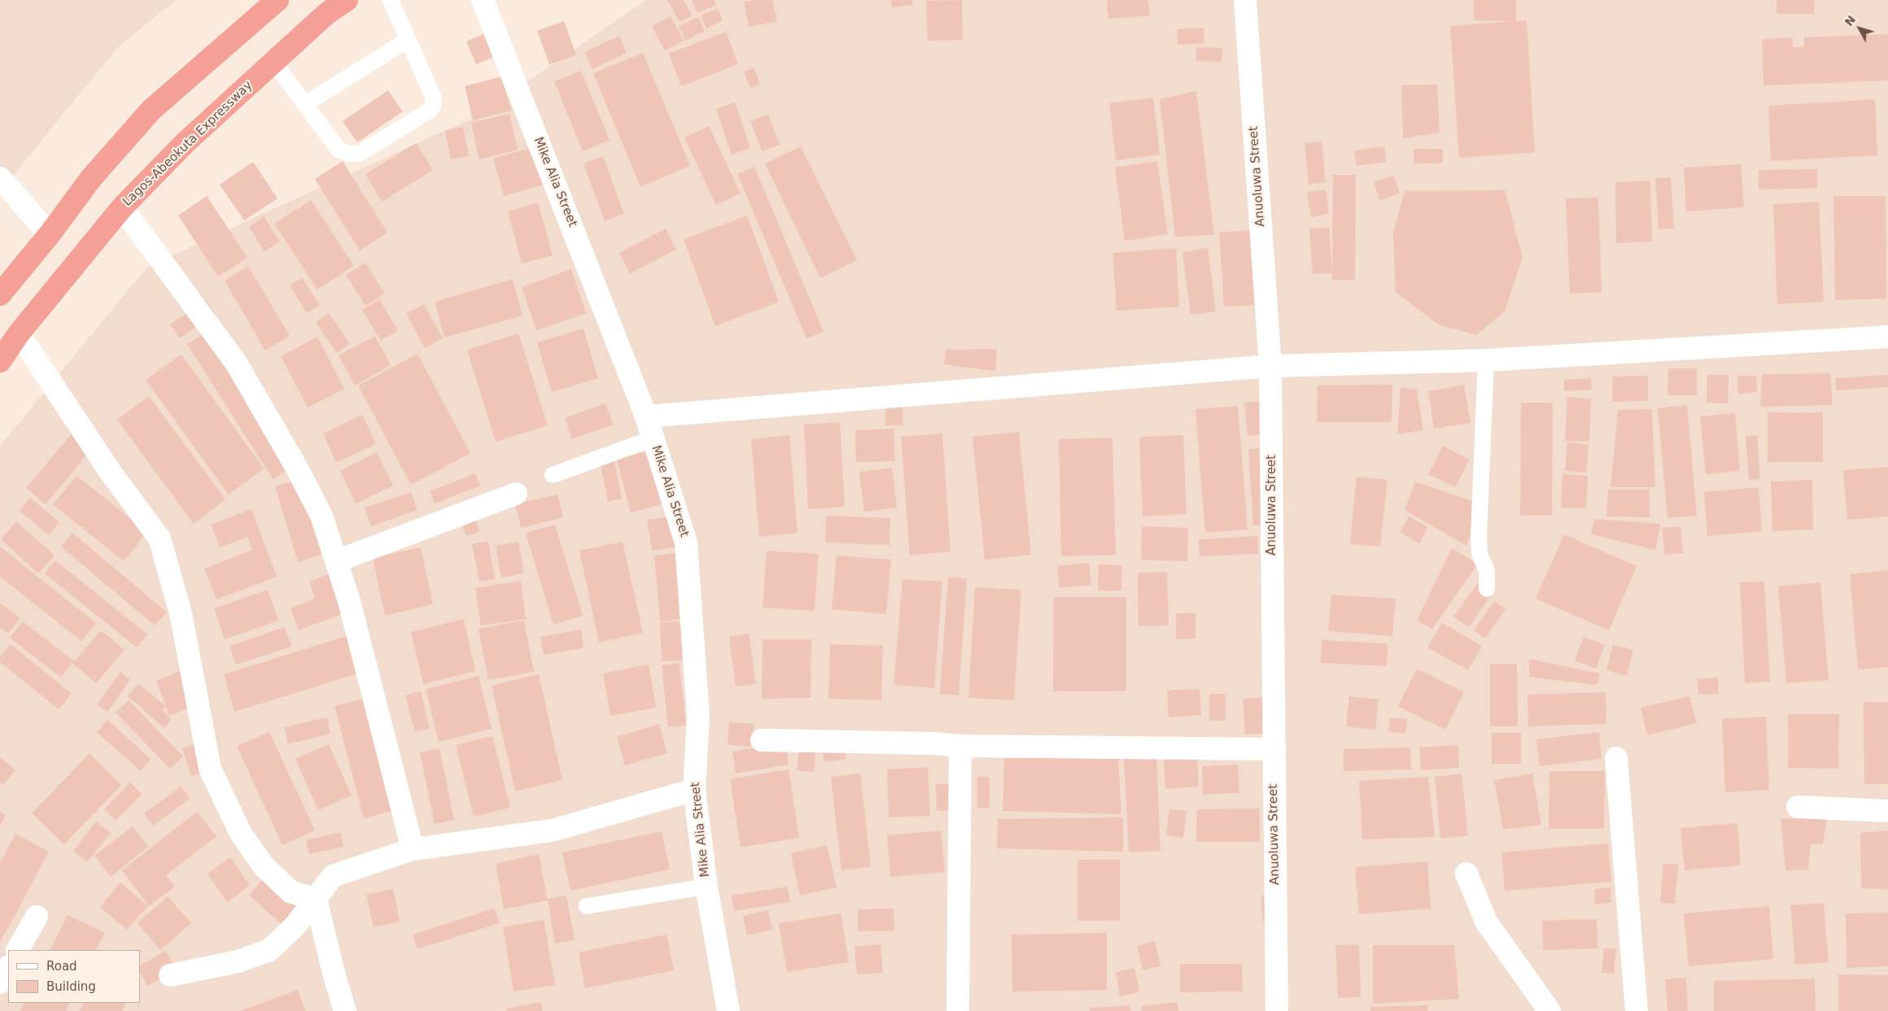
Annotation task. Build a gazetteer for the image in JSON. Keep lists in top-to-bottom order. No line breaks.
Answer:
{"streets":{"highway":["Lagos-Abeokuta Expressway"],"street":["Anuoluwa Street","Mike Alia Street"]},"legend":["Road","Building"],"north":"top left"}
